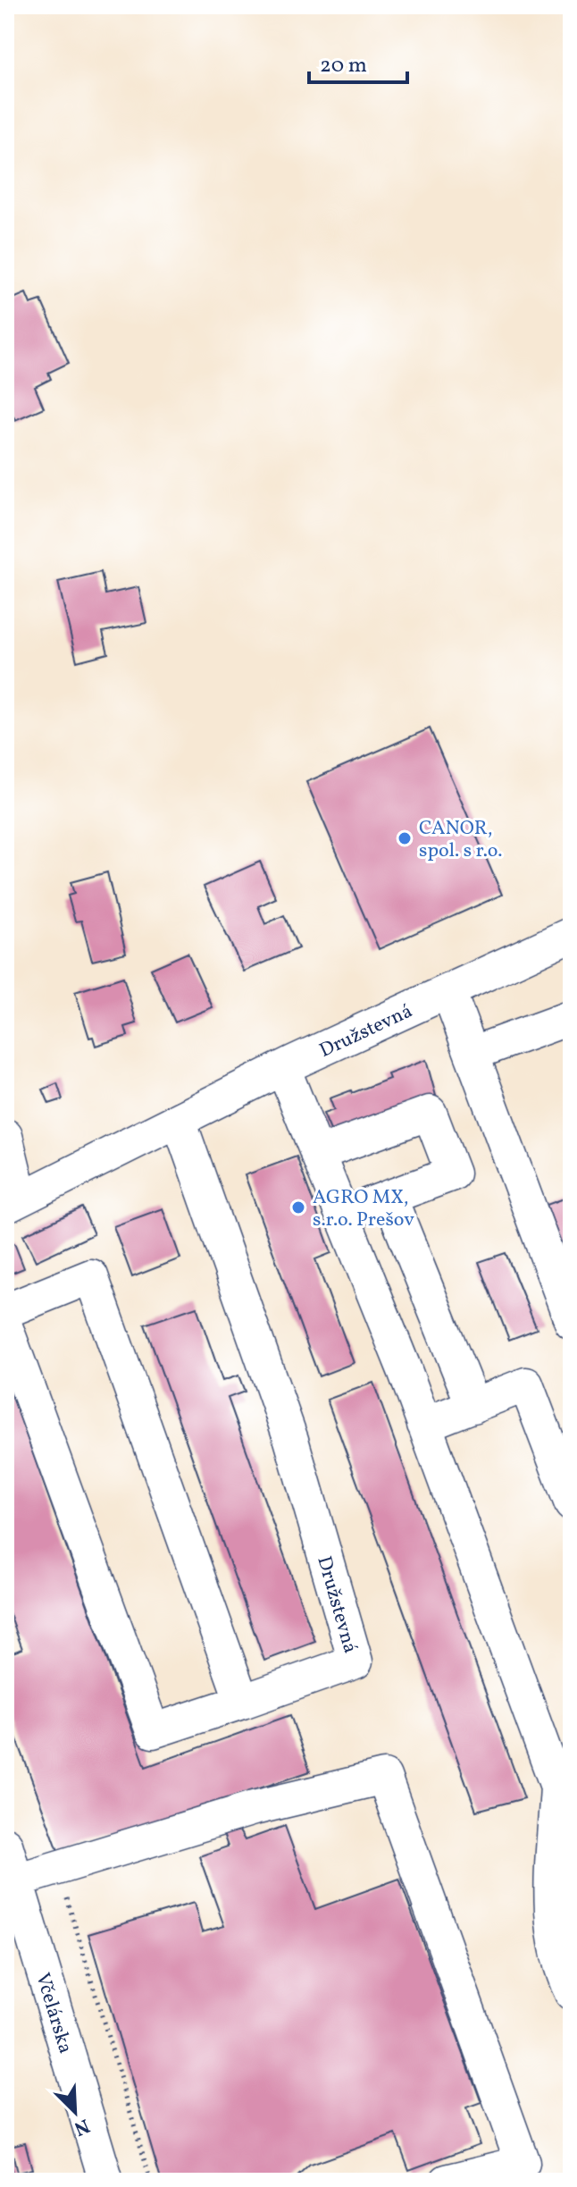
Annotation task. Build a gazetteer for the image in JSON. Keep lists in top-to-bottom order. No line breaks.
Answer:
{"streets":{"street":["Družstevná","Včelárska"]},"places":["CANOR, spol. s r.o.","AGRO MX, s.r.o. Prešov"],"scale_bar":"20 m","north":"bottom right"}
